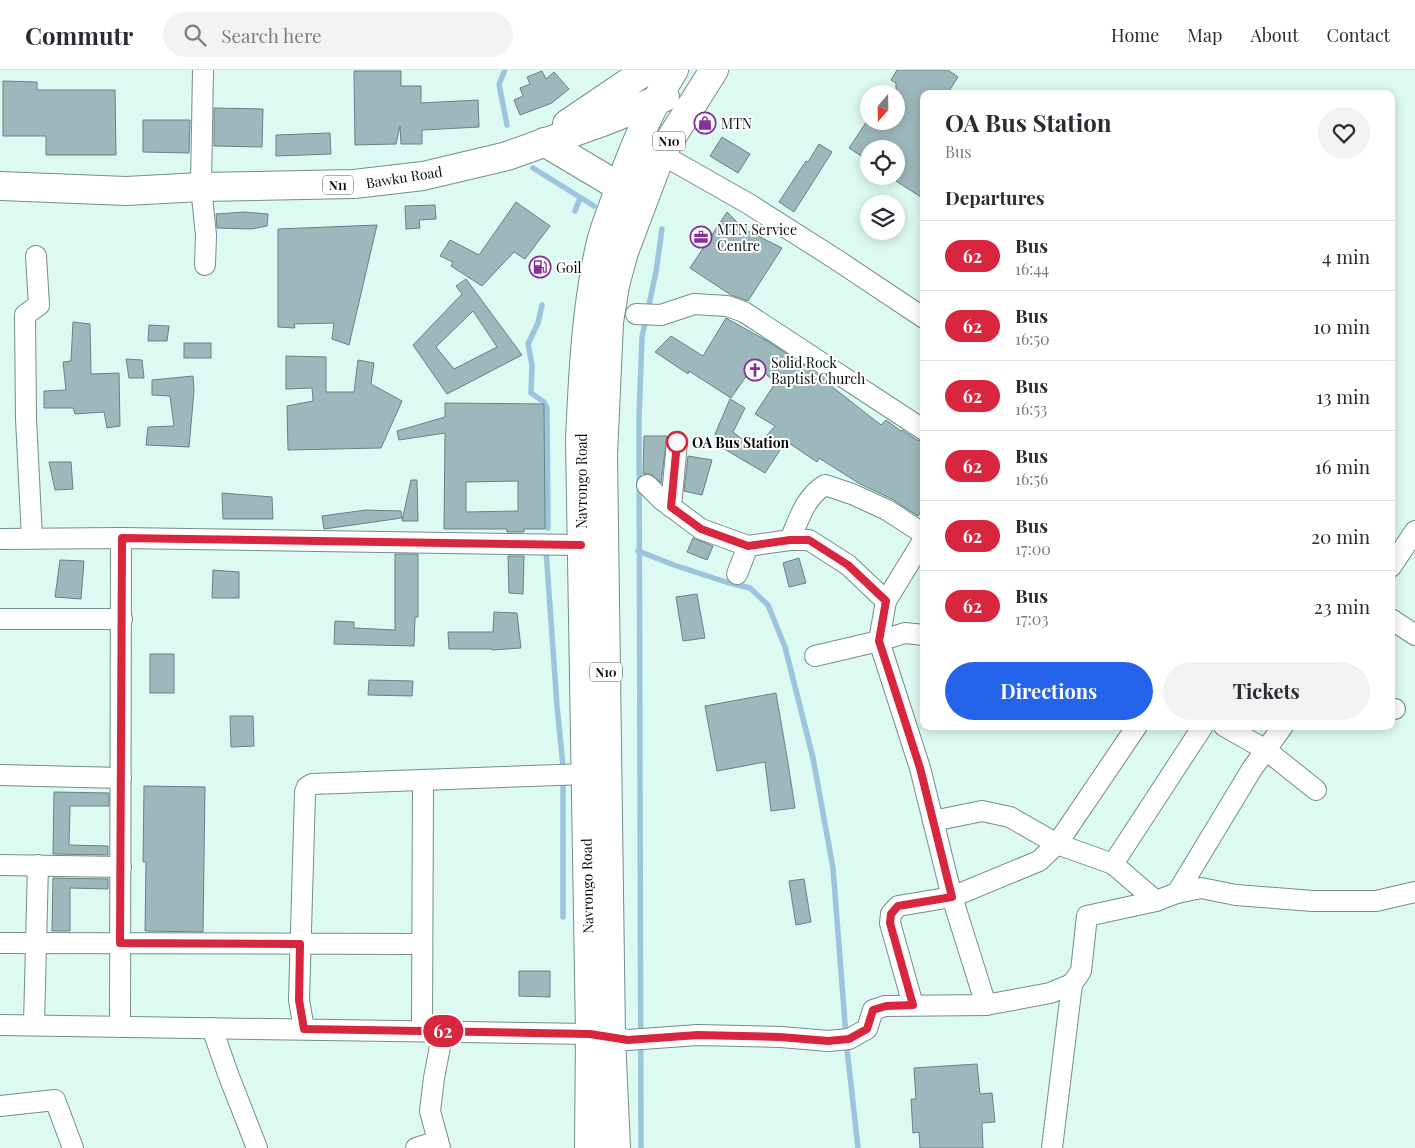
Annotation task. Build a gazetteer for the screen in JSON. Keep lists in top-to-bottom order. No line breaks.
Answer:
{"streets":{"highway":["N10","Bawku Road","N11","Navrongo Road"]},"crossings":[["Bawku Road","N11"],["Bawku Road","Navrongo Road"]],"places":{"shop":["MTN"],"office":["MTN Service Centre"],"fuel station":["Goil"],"church":["Solid Rock Baptist Church"],"other":["OA Bus Station"]},"lines":["bus line 62"],"north":"bottom","page":{"header":"Commutr","search":"Search here","nav":["Home","Map","About","Contact"],"on_map":"62","heading":[["OA Bus Station","Bus"],"Departures"],"list":[{"mark":"62","name":"Bus","note":"16:44","value":"4 min"},{"mark":"62","name":"Bus","note":"16:50","value":"10 min"},{"mark":"62","name":"Bus","note":"16:53","value":"13 min"},{"mark":"62","name":"Bus","note":"16:56","value":"16 min"},{"mark":"62","name":"Bus","note":"17:00","value":"20 min"},{"mark":"62","name":"Bus","note":"17:03","value":"23 min"}],"buttons":["Directions","Tickets"]}}
